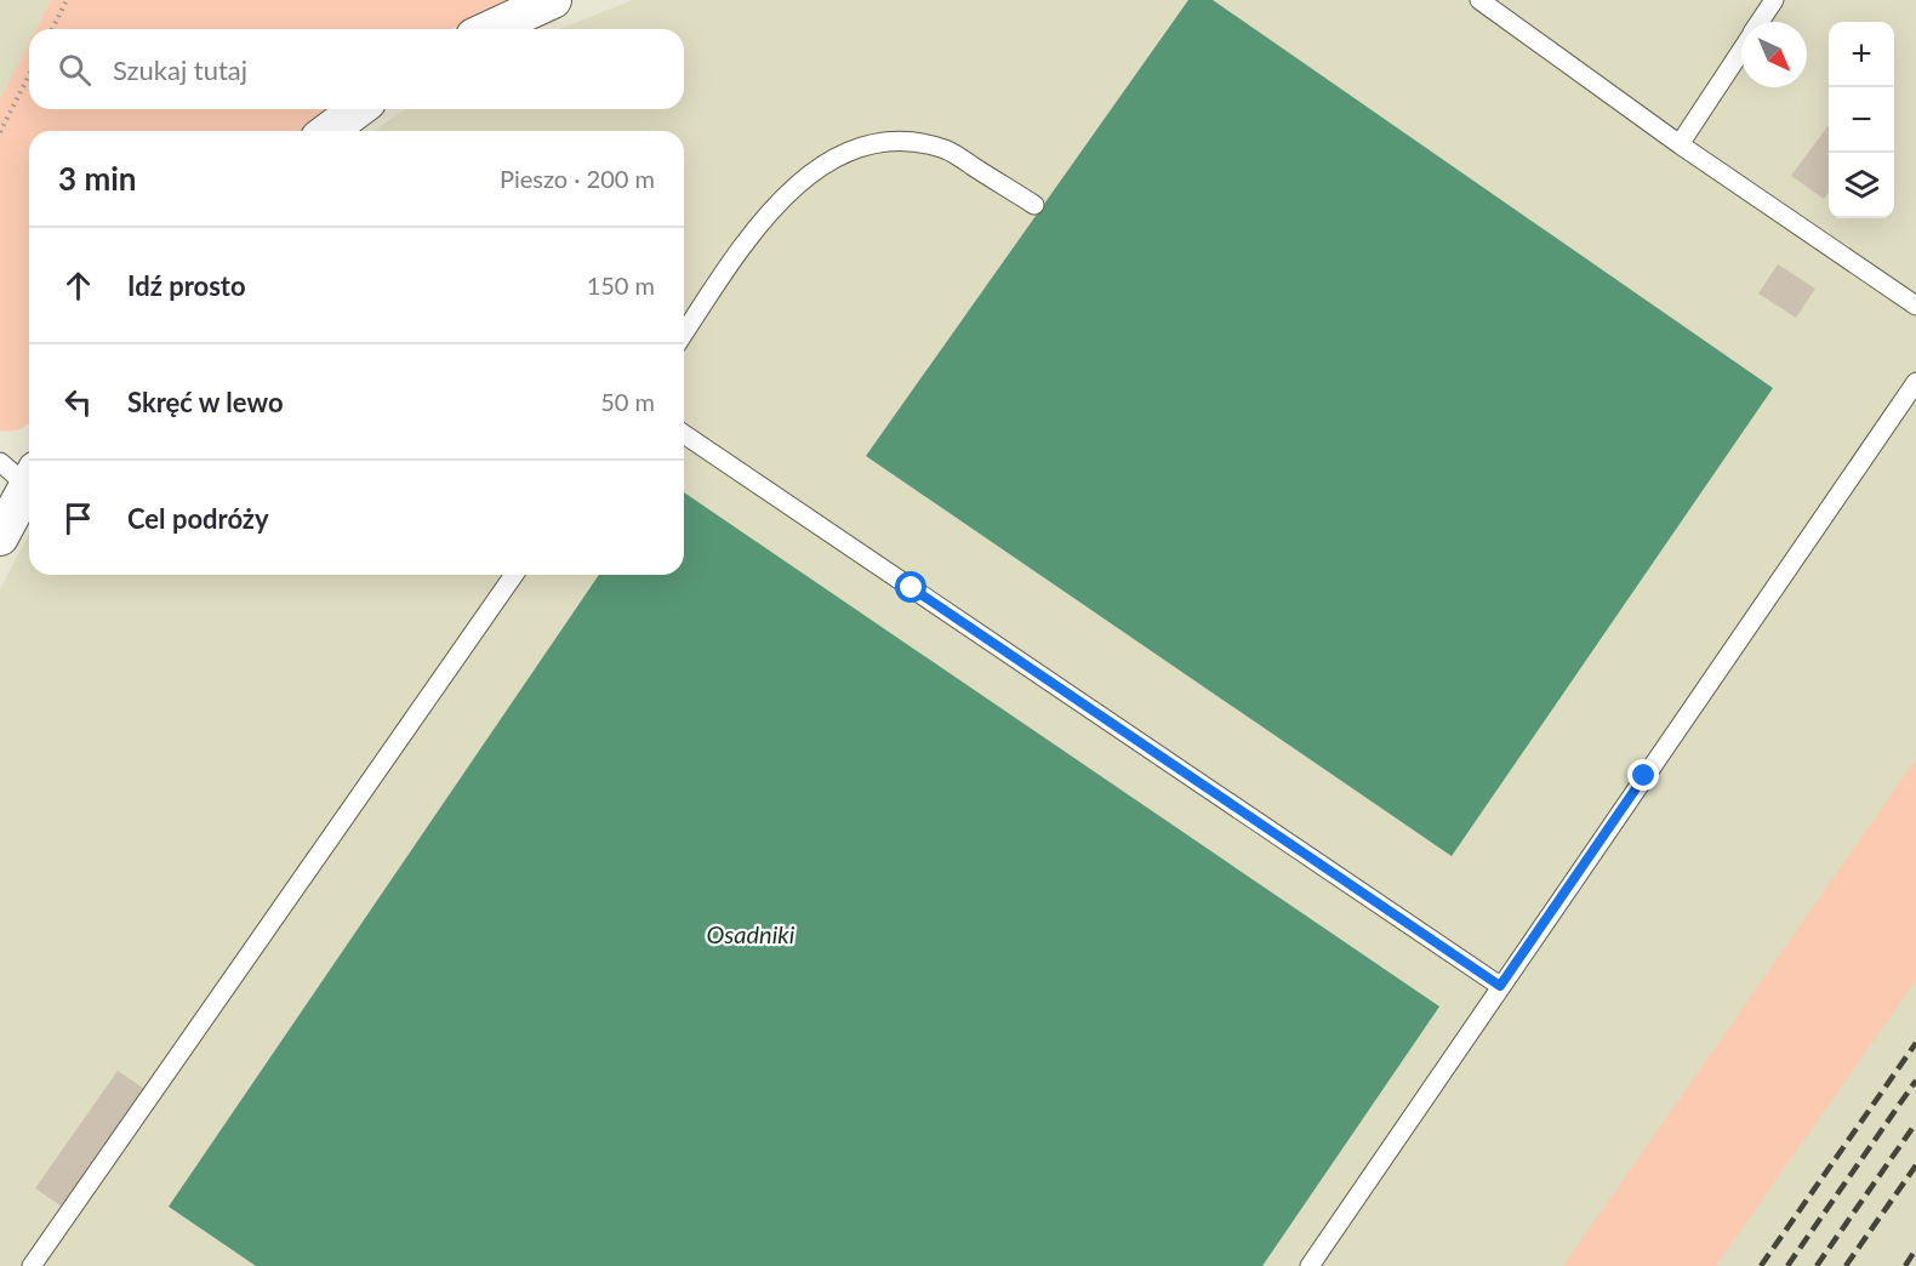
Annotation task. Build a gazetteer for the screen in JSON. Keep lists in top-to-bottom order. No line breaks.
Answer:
{"water":["Osadniki"],"north":"bottom right","page":{"map_buttons":["+","−"],"search":"Szukaj tutaj","heading":["3 min","Pieszo · 200 m"],"list":[["Idź prosto","150 m"],["Skręć w lewo","50 m"],"Cel podróży"]}}
